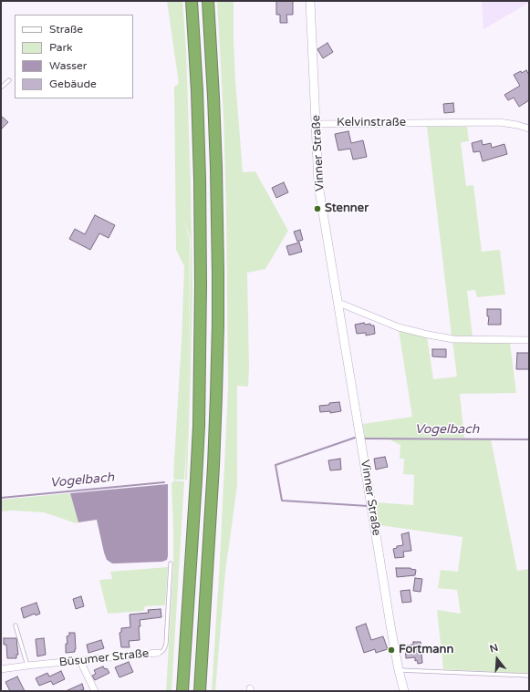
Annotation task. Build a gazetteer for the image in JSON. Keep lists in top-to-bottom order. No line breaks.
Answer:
{"streets":{"street":["Kelvinstraße","Vinner Straße","Büsumer Straße"]},"crossings":[["Kelvinstraße","Vinner Straße"]],"water":["Vogelbach"],"places":["Stenner","Fortmann"],"legend":["Straße","Park","Wasser","Gebäude"],"north":"top"}
